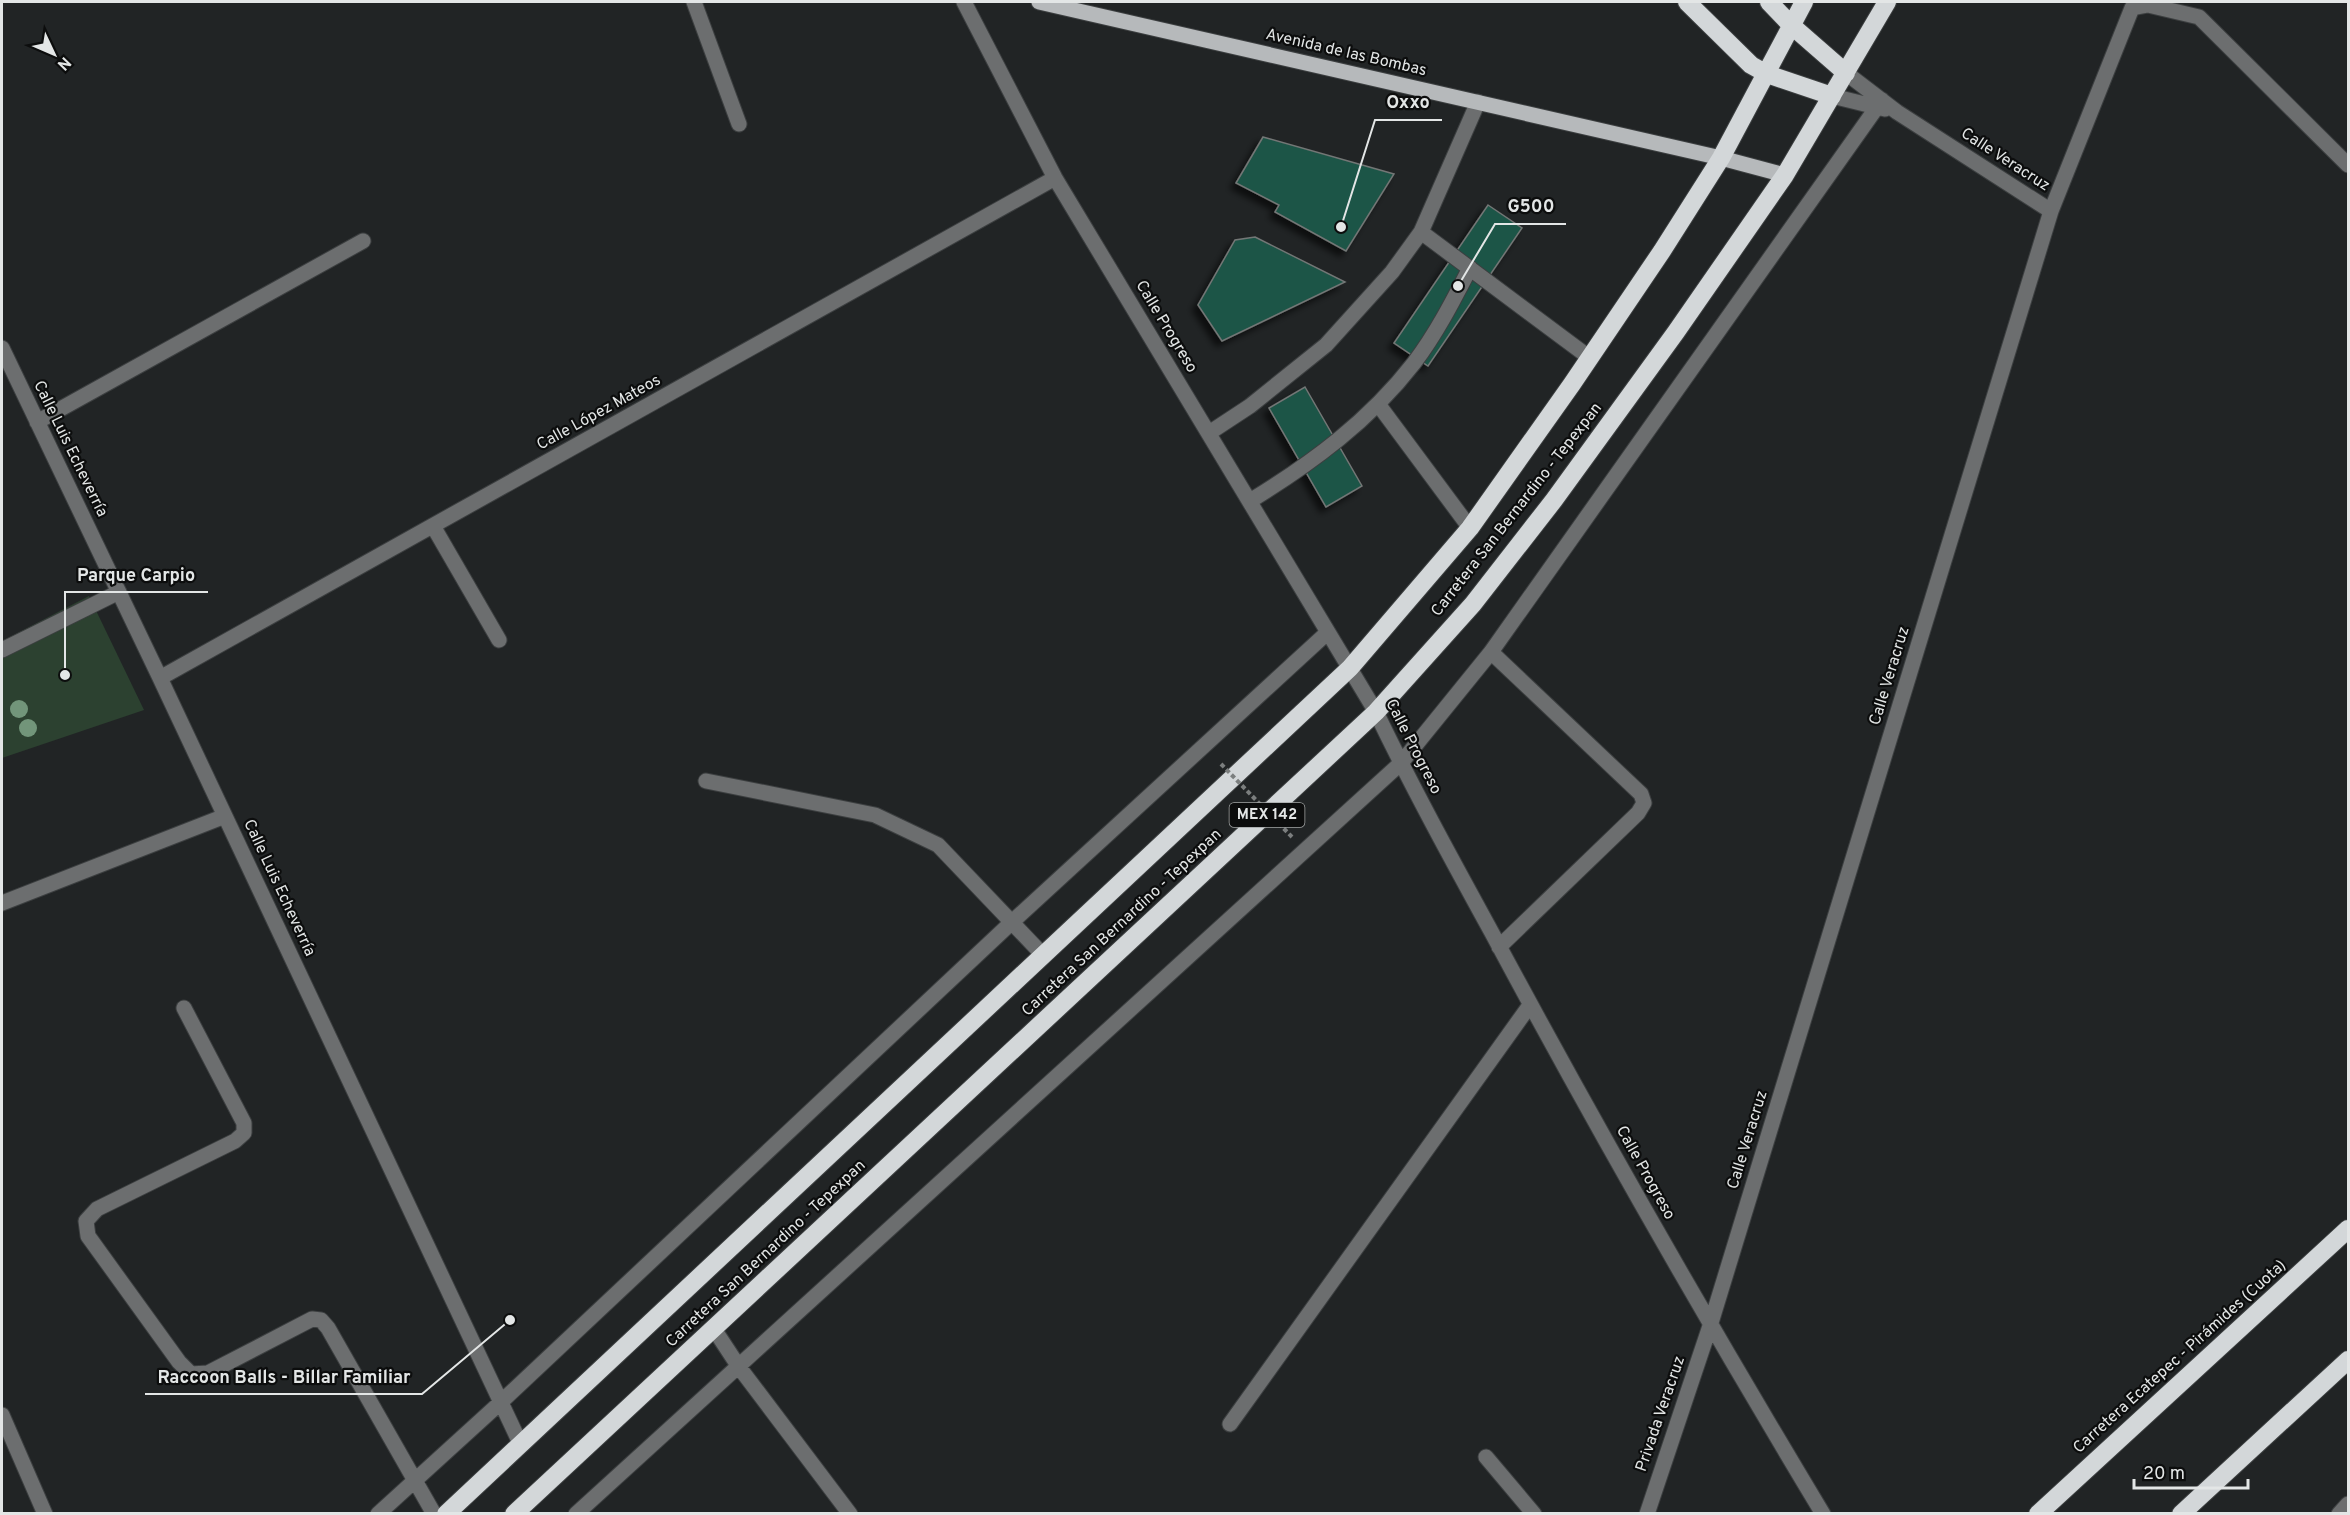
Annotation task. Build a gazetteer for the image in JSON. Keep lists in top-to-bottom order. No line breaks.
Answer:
{"streets":{"highway":["Carretera San Bernardino - Tepexpan","MEX 142","Carretera Ecatepec - Pirámides (Cuota)"],"main road":["Avenida de las Bombas"],"street":["Calle Veracruz","Calle Progreso","Calle López Mateos","Calle Luis Echeverría","Privada Veracruz"]},"crossings":[["Avenida de las Bombas","Carretera San Bernardino - Tepexpan"],["Calle Veracruz","Calle Progreso"],["Calle Veracruz","Carretera San Bernardino - Tepexpan"],["Calle Veracruz","Privada Veracruz"],["Calle Progreso","Calle López Mateos"],["Calle Progreso","Carretera San Bernardino - Tepexpan"],["Calle Progreso","Privada Veracruz"],["Calle López Mateos","Calle Luis Echeverría"],["Calle Luis Echeverría","Carretera San Bernardino - Tepexpan"]],"places":["Oxxo","G500","Parque Carpio","Raccoon Balls - Billar Familiar"],"scale_bar":"20 m","north":"bottom right"}
